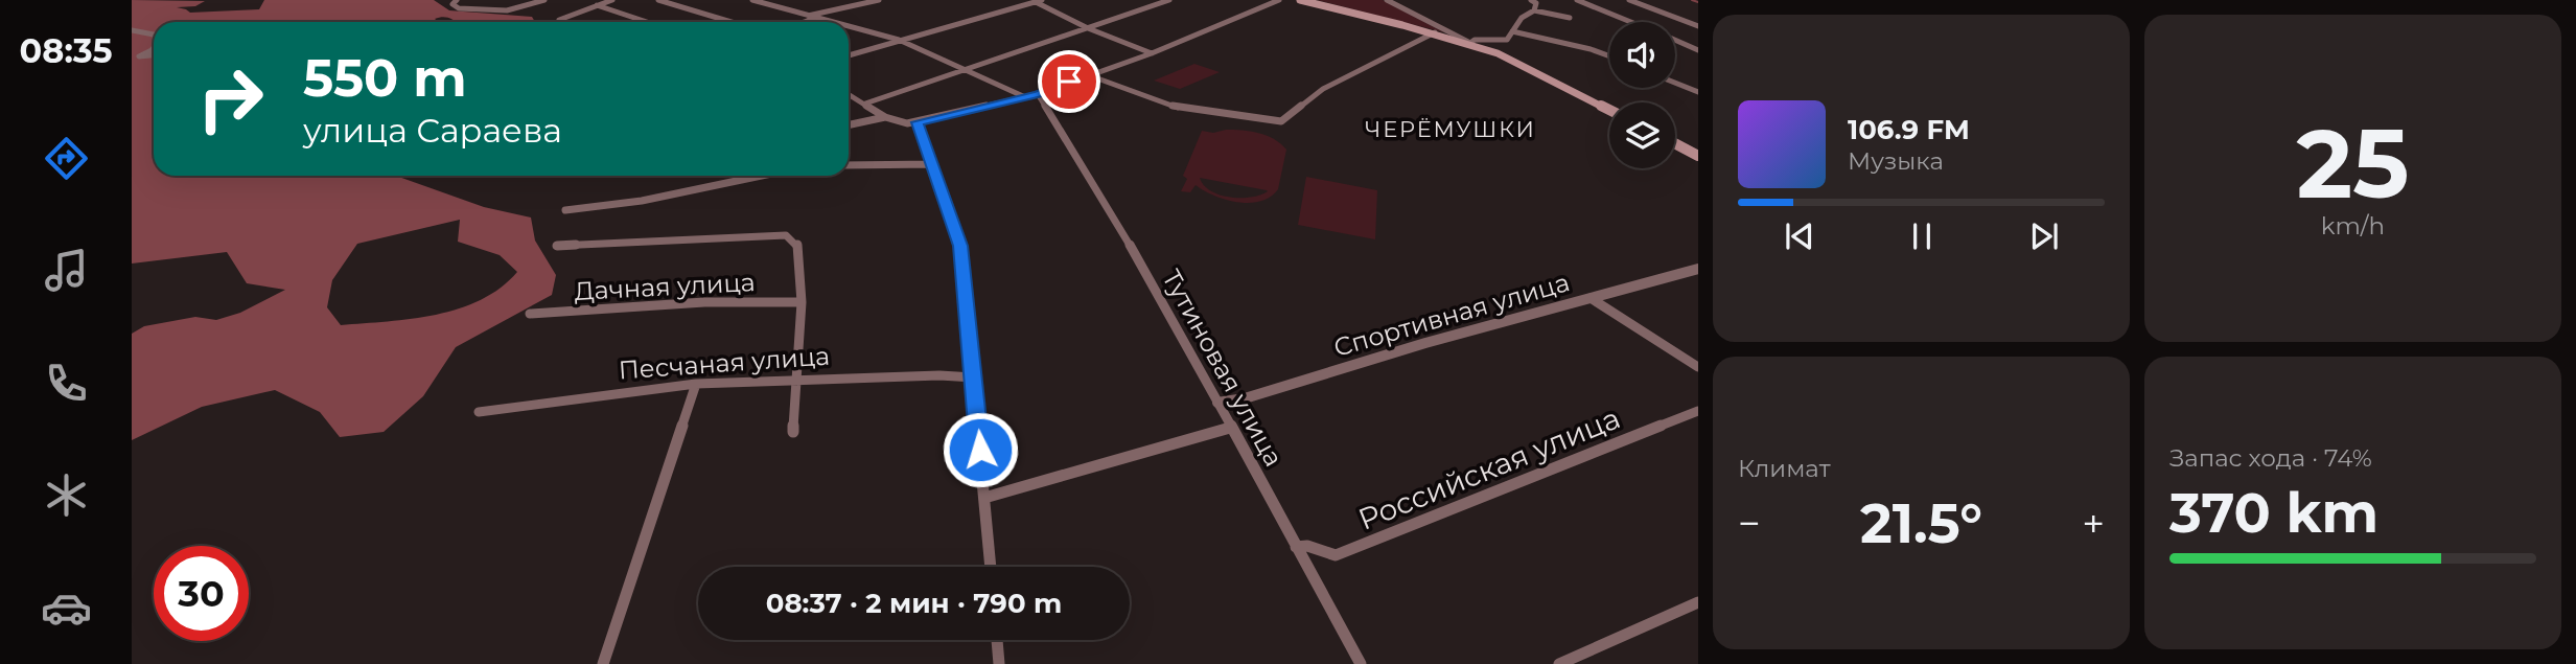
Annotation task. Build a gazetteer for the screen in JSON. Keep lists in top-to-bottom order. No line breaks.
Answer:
{"streets":{"street":["Дачная улица","Спортивная улица","Песчаная улица","Тутиновая улица","Российская улица"]},"crossings":[["Спортивная улица","Тутиновая улица"],["Тутиновая улица","Российская улица"]],"districts":["ЧЕРЁМУШКИ"],"page":{"tabs":"08:35","tile":[["25","km/h"],"Климат",["Запас хода · 74%","370 km"]],"turn":["550 m","улица Сараева"],"song":["106.9 FM","Музыка"],"heat":["−","21.5°","+"],"limit":"30","trip":"08:37 · 2 мин · 790 m"}}
